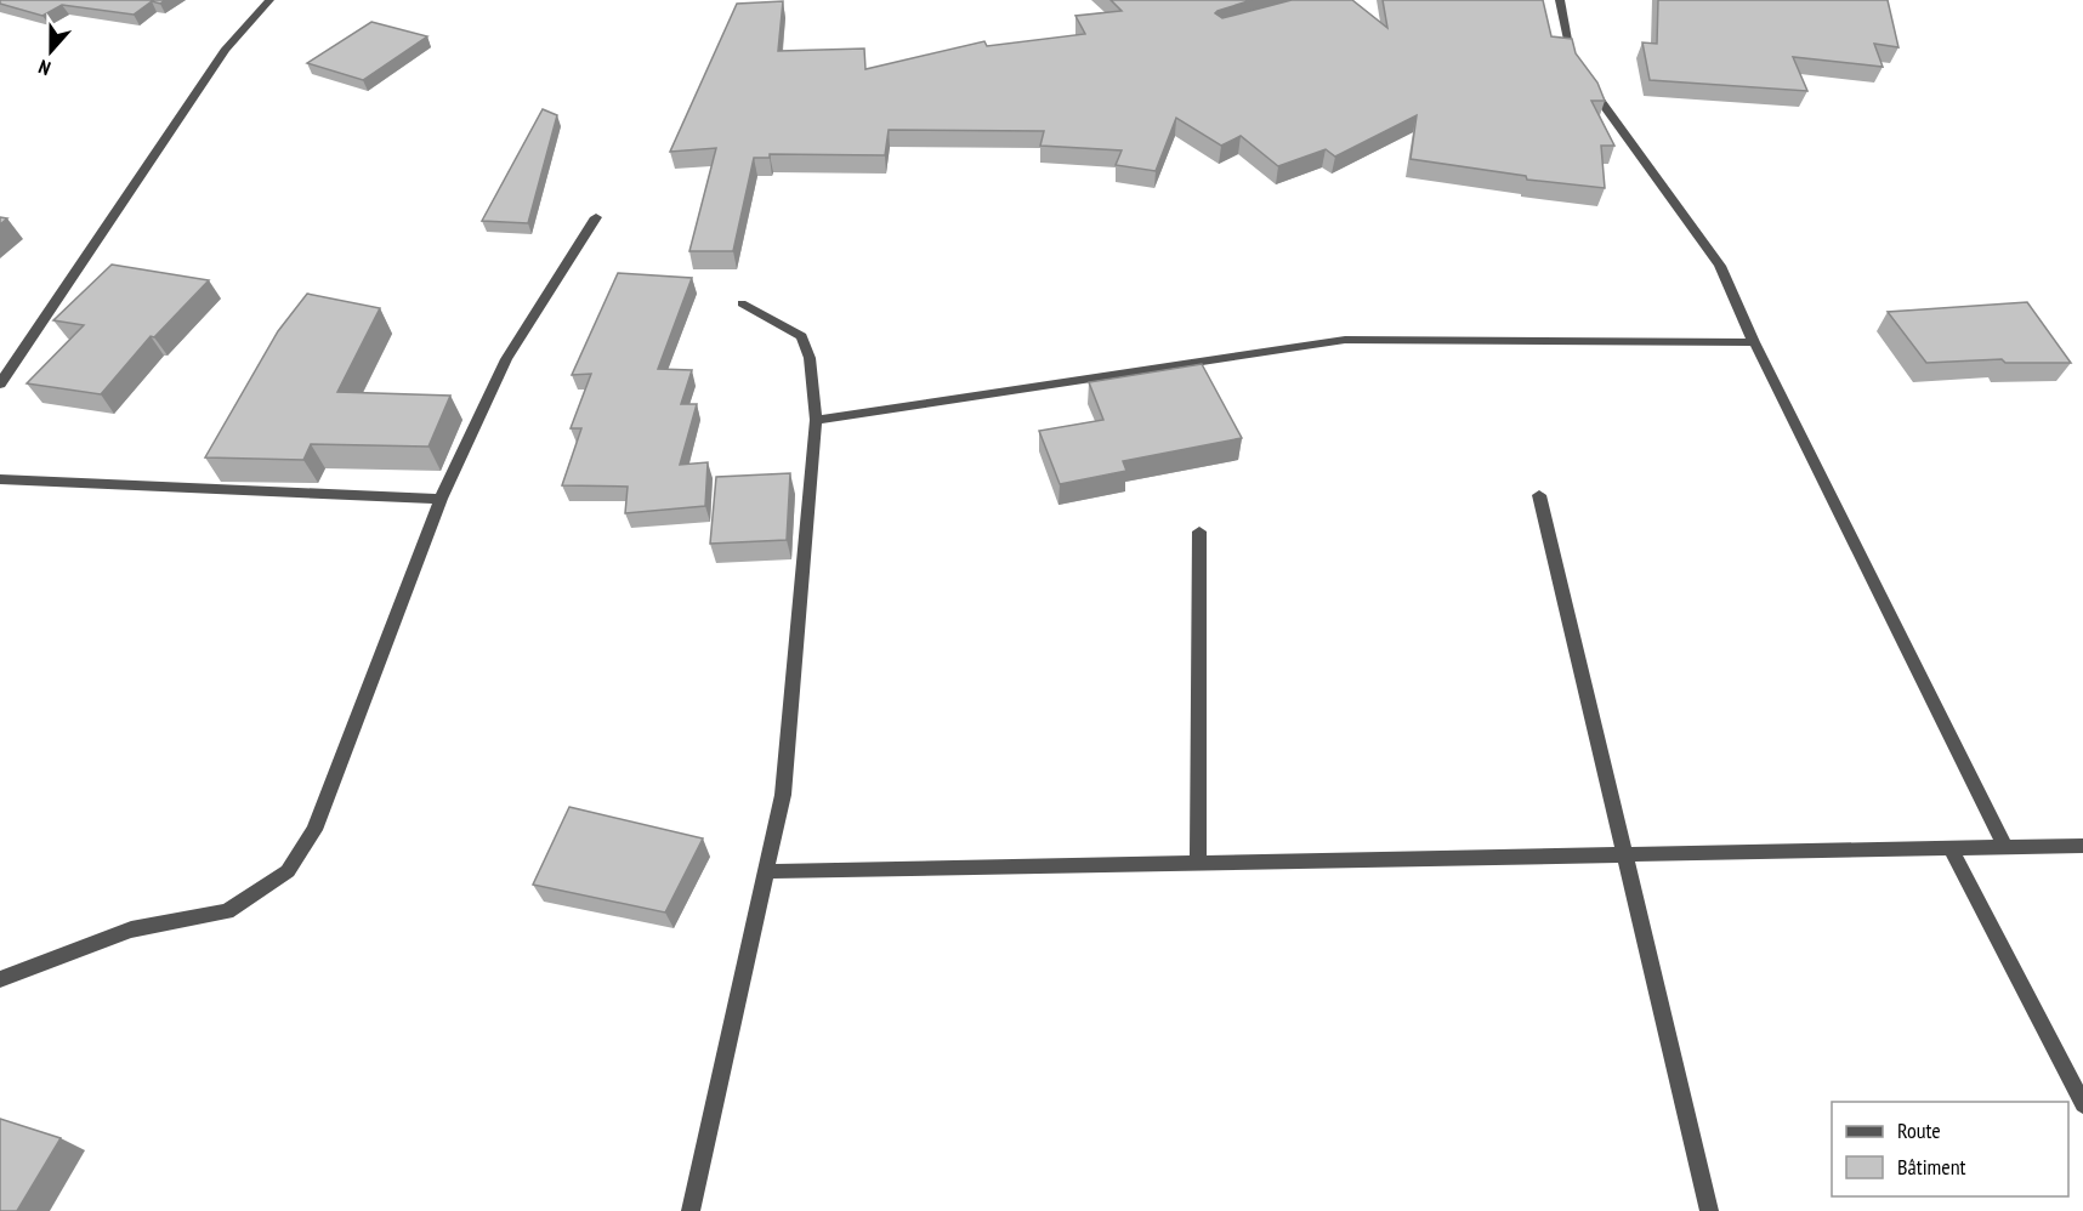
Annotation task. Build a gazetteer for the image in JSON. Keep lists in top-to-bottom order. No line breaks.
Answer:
{"legend":["Route","Bâtiment"],"north":"bottom"}
